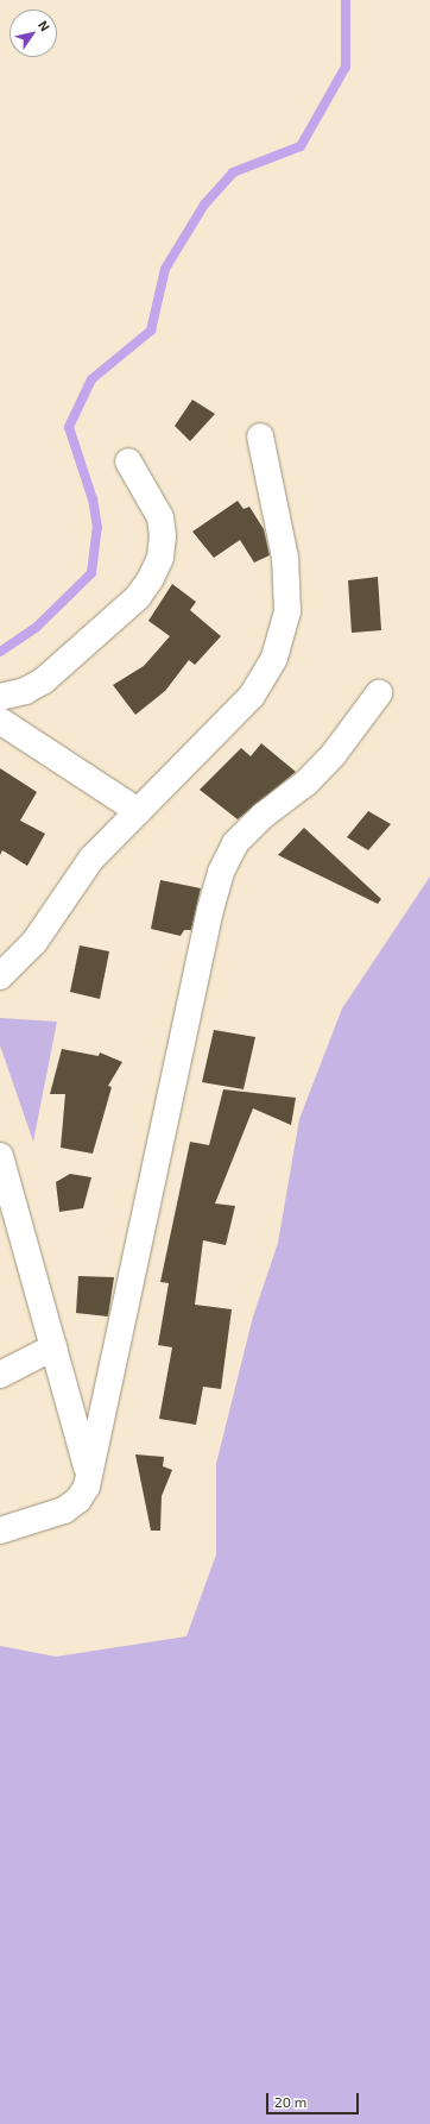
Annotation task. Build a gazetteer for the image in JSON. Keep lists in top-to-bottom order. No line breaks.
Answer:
{"scale_bar":"20 m","north":"top right"}
